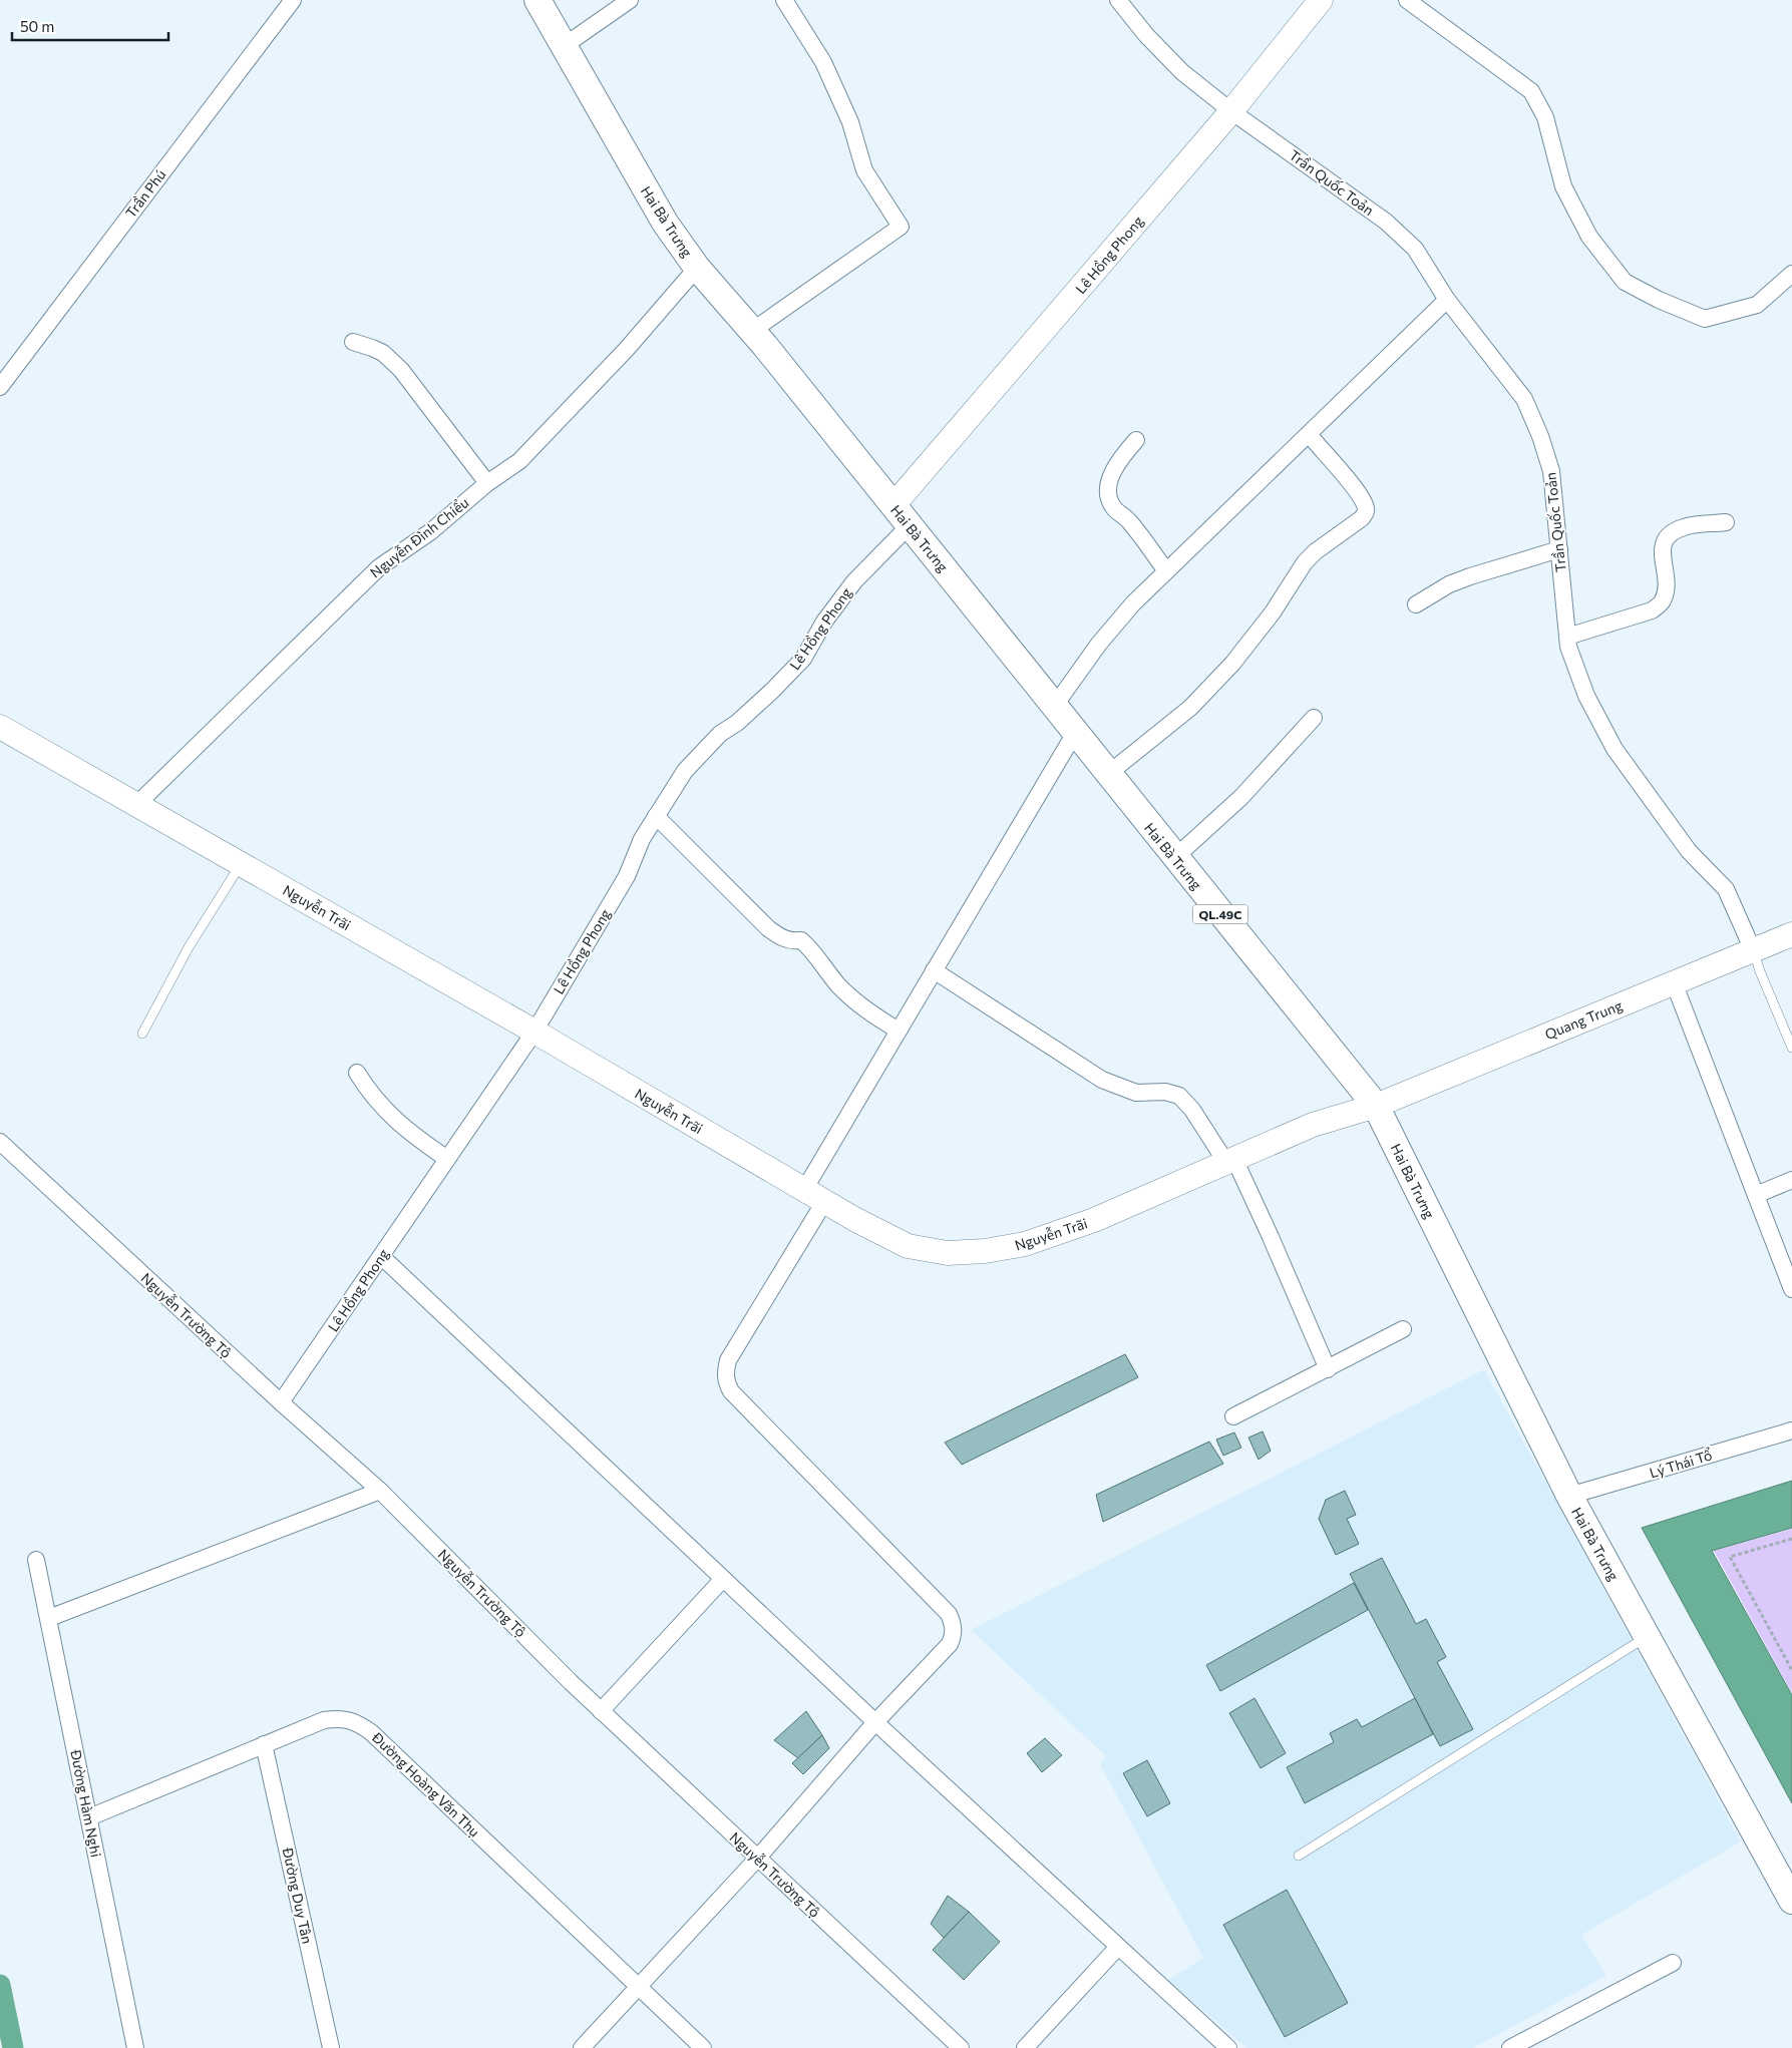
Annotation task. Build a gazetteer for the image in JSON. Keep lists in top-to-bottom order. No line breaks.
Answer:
{"streets":{"main road":["Hai Bà Trưng","QL.49C"],"street":["Trần Quốc Toản","Trần Phú","Lê Hồng Phong","Nguyễn Đình Chiểu","Nguyễn Trãi","Quang Trung","Nguyễn Trường Tộ","Lý Thái Tổ","Đường Hoàng Văn Thụ","Đường Hàm Nghi","Đường Duy Tân"]},"crossings":[["Trần Quốc Toản","Lê Hồng Phong"],["Trần Quốc Toản","Quang Trung"],["Hai Bà Trưng","Lê Hồng Phong"],["Hai Bà Trưng","Nguyễn Đình Chiểu"],["Hai Bà Trưng","Nguyễn Trãi"],["Hai Bà Trưng","Quang Trung"],["Hai Bà Trưng","Lý Thái Tổ"],["Lê Hồng Phong","Nguyễn Trãi"],["Lê Hồng Phong","Nguyễn Trường Tộ"],["Nguyễn Đình Chiểu","Nguyễn Trãi"],["Nguyễn Trãi","Quang Trung"],["Đường Hoàng Văn Thụ","Đường Hàm Nghi"],["Đường Hoàng Văn Thụ","Đường Duy Tân"]],"scale_bar":"50 m"}
